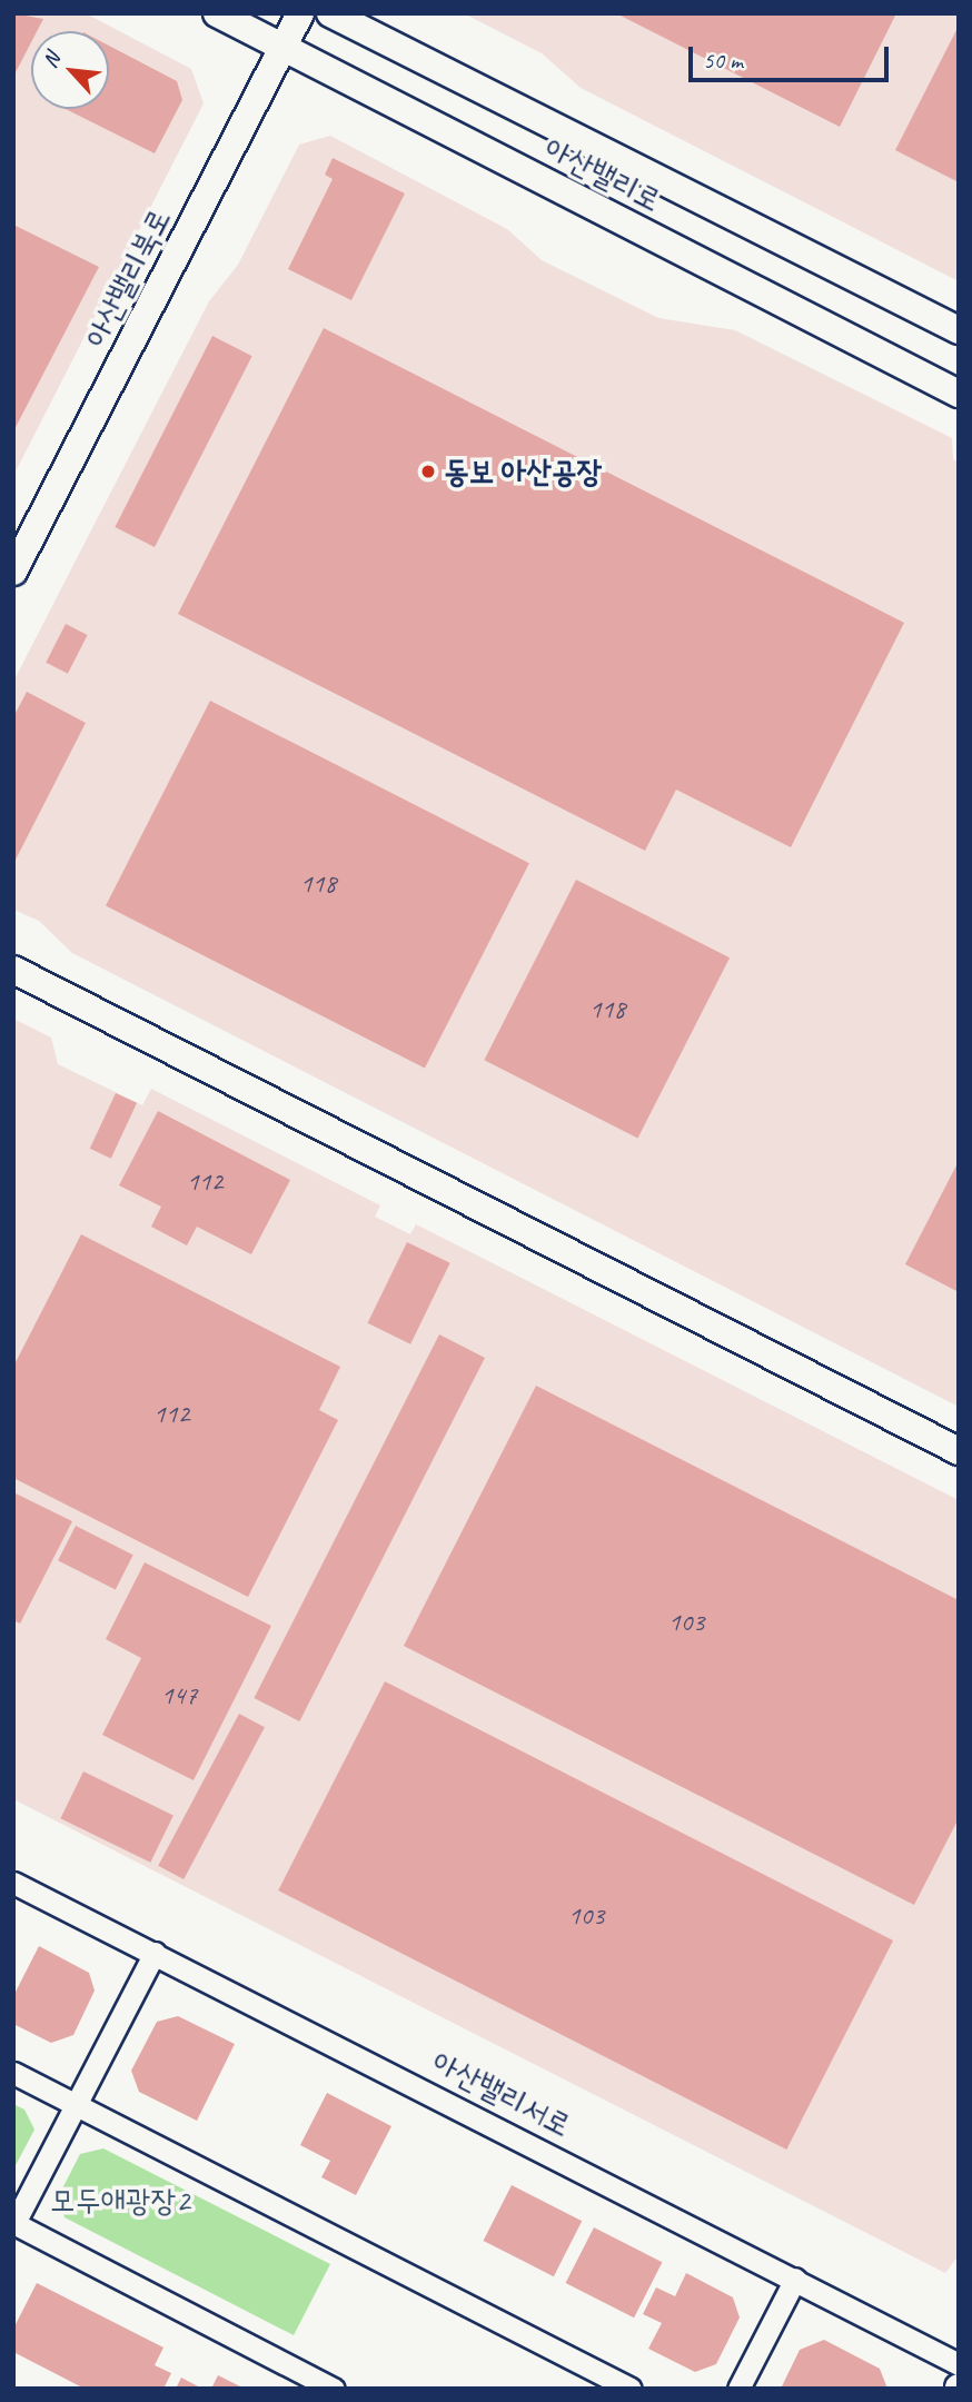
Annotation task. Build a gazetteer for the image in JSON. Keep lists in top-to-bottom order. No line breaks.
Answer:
{"streets":{"street":["아산밸리로","아산밸리북로","아산밸리서로"]},"crossings":[["아산밸리로","아산밸리북로"]],"parks":["모두애광장2"],"places":["동보 아산공장"],"house_numbers":["118","118","112","112","103","147","103"],"scale_bar":"50 m","north":"top left"}
